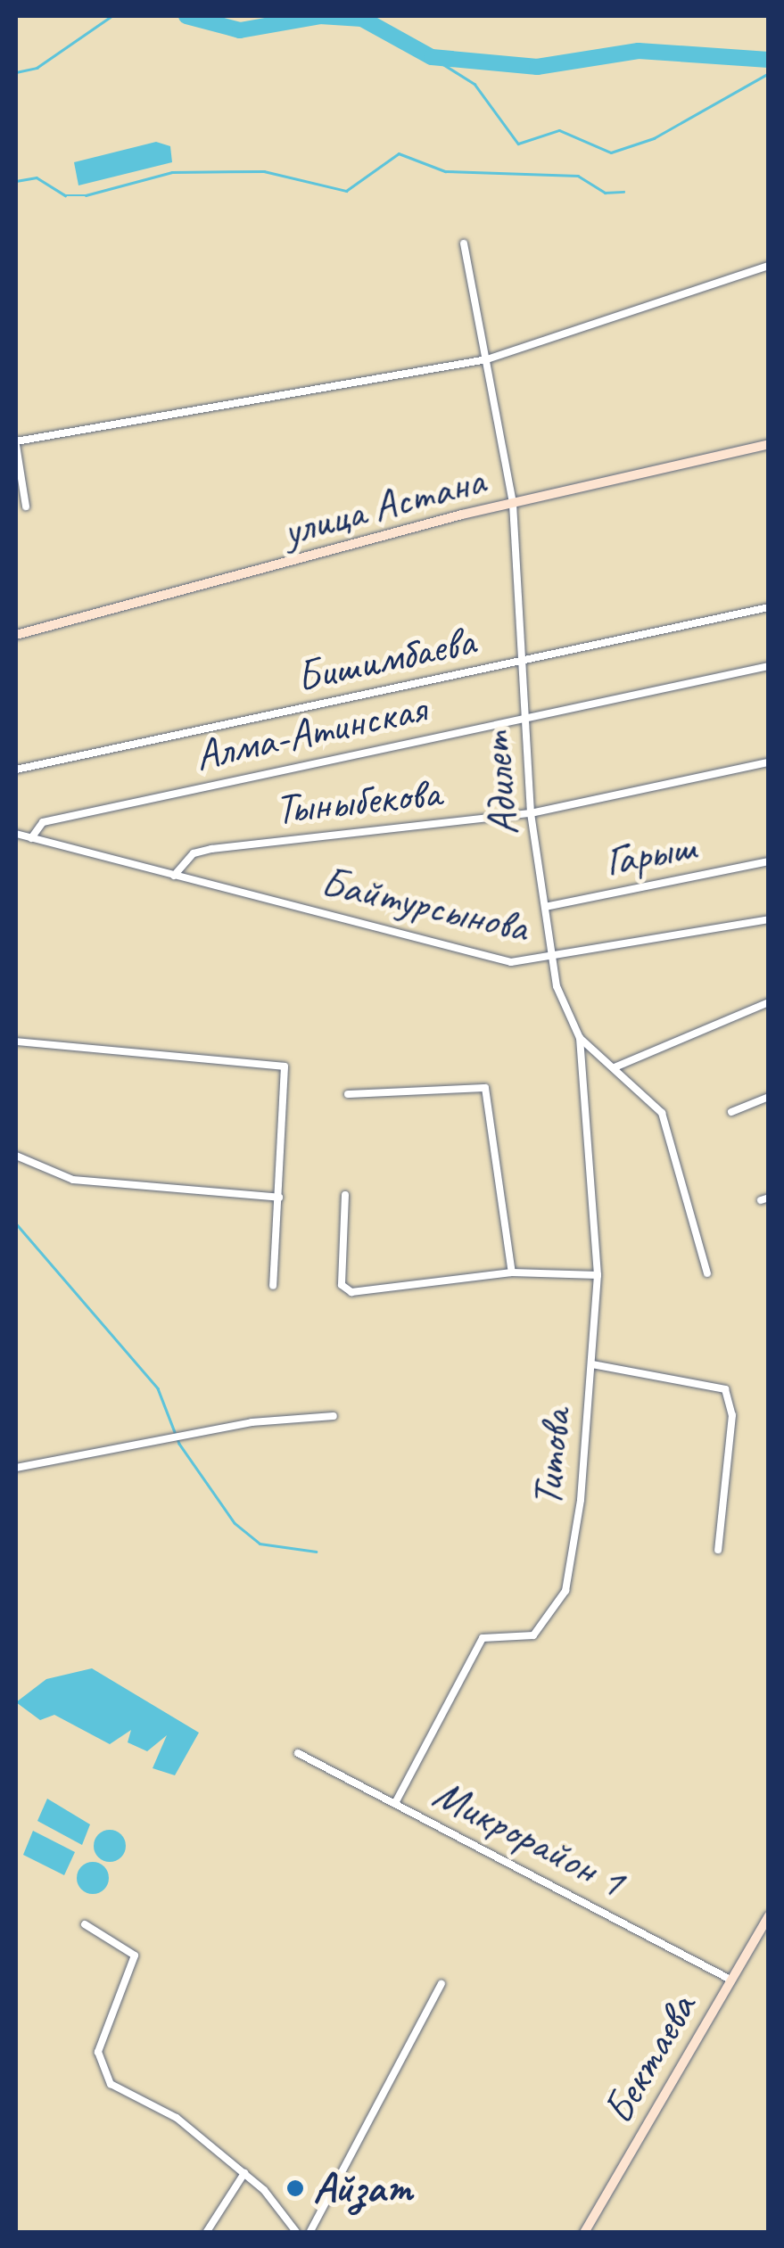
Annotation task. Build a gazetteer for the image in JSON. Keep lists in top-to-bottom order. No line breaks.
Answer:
{"streets":{"main road":["улица Астана","Бектаева"],"street":["Бишимбаева","Алма-Атинская","Адилет","Тыныбекова","Гарыш","Байтурсынова","Титова","Микрорайон 1"]},"crossings":[["улица Астана","Адилет"],["Бишимбаева","Адилет"],["Алма-Атинская","Адилет"],["Алма-Атинская","Байтурсынова"],["Адилет","Тыныбекова"],["Адилет","Гарыш"],["Адилет","Байтурсынова"],["Адилет","Титова"],["Тыныбекова","Байтурсынова"],["Титова","Микрорайон 1"],["Микрорайон 1","Бектаева"]],"places":["Айзат"]}
